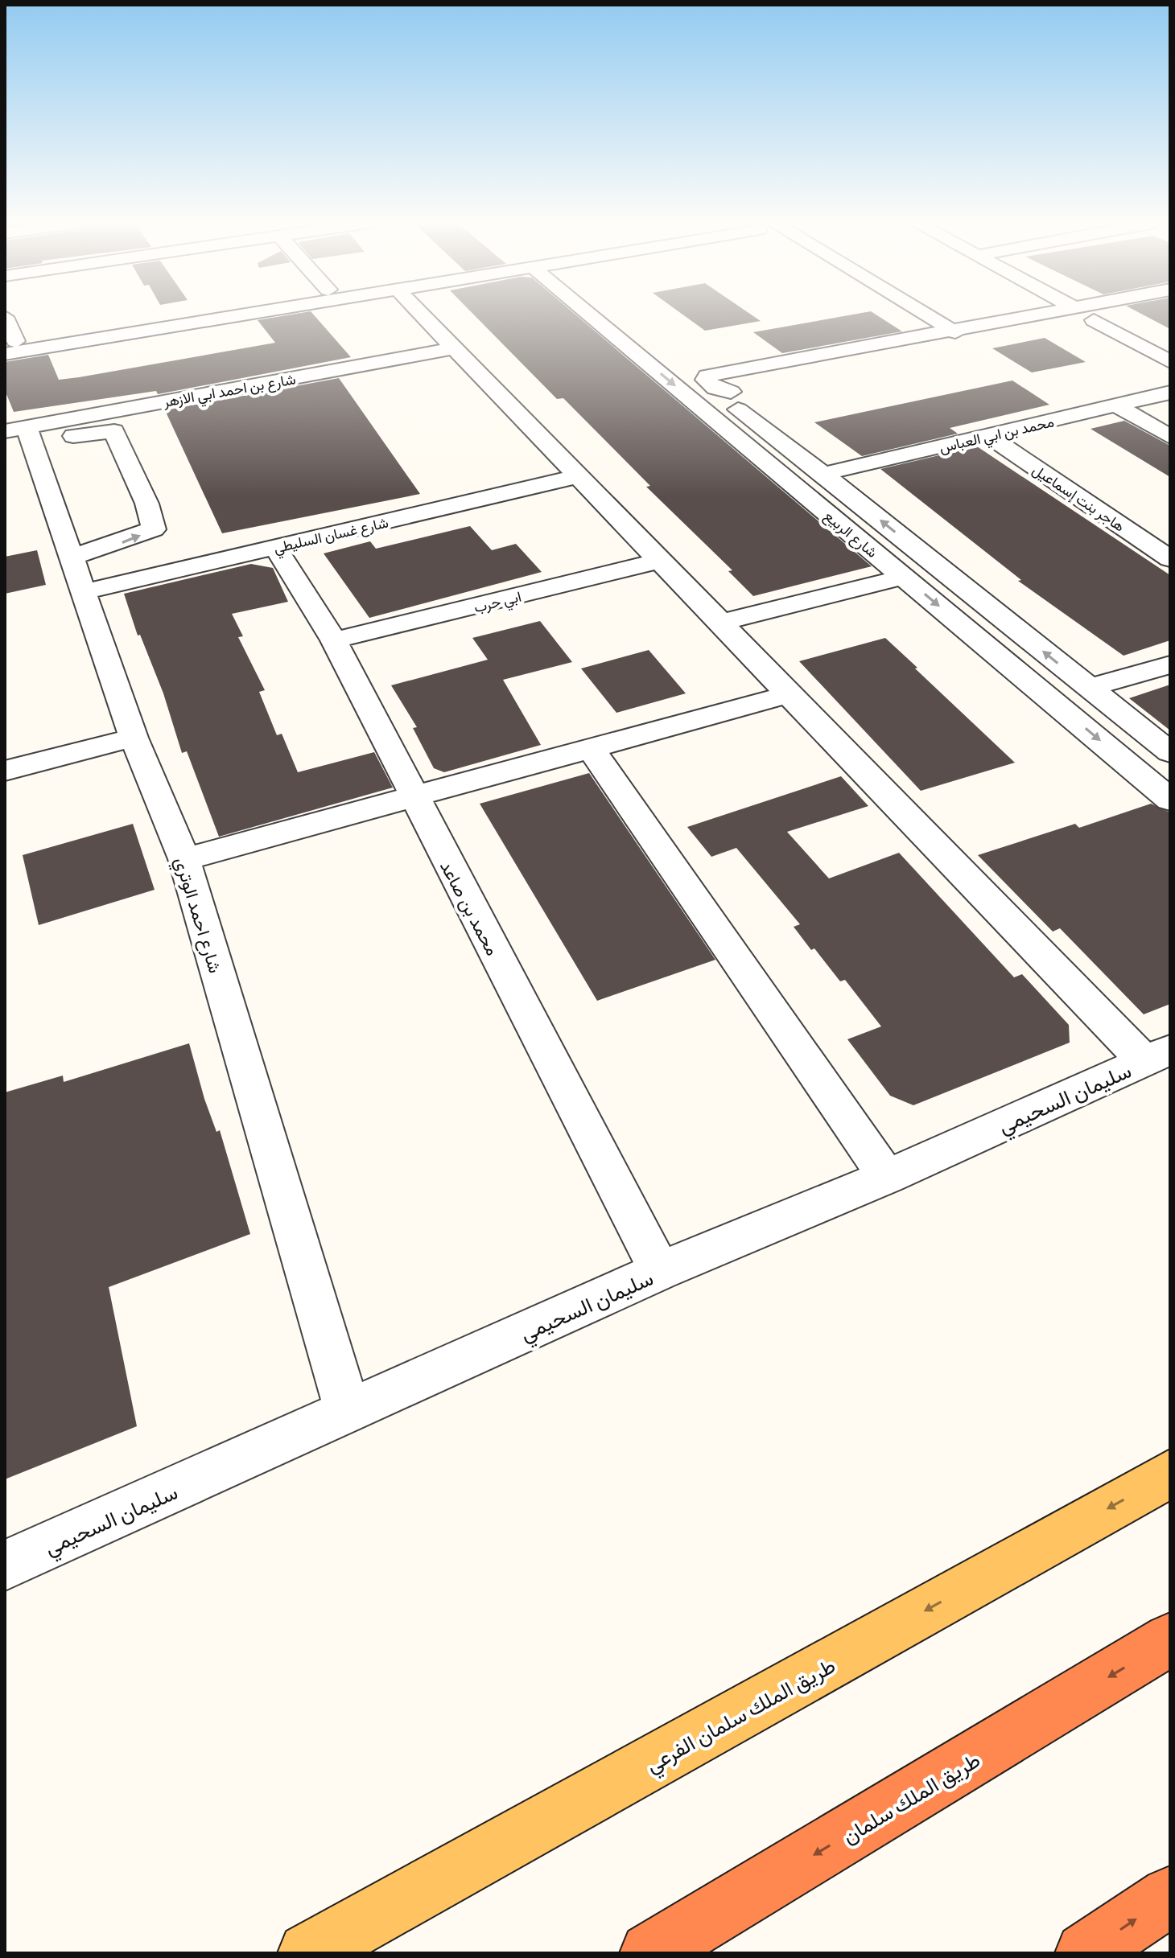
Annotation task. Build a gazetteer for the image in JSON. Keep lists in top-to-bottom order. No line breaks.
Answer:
{"streets":{"highway":["طريق الملك سلمان"],"main road":["طريق الملك سلمان الفرعي"],"street":["شارع بن احمد ابي الازهر","محمد بن ابي العباس","هاجر بنت إسماعيل","شارع الربيع","شارع غسان السليطي","ابي حرب","محمد بن صاعد","شارع احمد الوتري","سليمان السحيمي"]},"crossings":[["شارع بن احمد ابي الازهر","شارع احمد الوتري"],["محمد بن ابي العباس","هاجر بنت إسماعيل"],["محمد بن ابي العباس","شارع الربيع"],["شارع غسان السليطي","محمد بن صاعد"],["شارع غسان السليطي","شارع احمد الوتري"],["ابي حرب","محمد بن صاعد"],["محمد بن صاعد","سليمان السحيمي"],["شارع احمد الوتري","سليمان السحيمي"]],"one_way":["طريق الملك سلمان الفرعي","طريق الملك سلمان"]}
